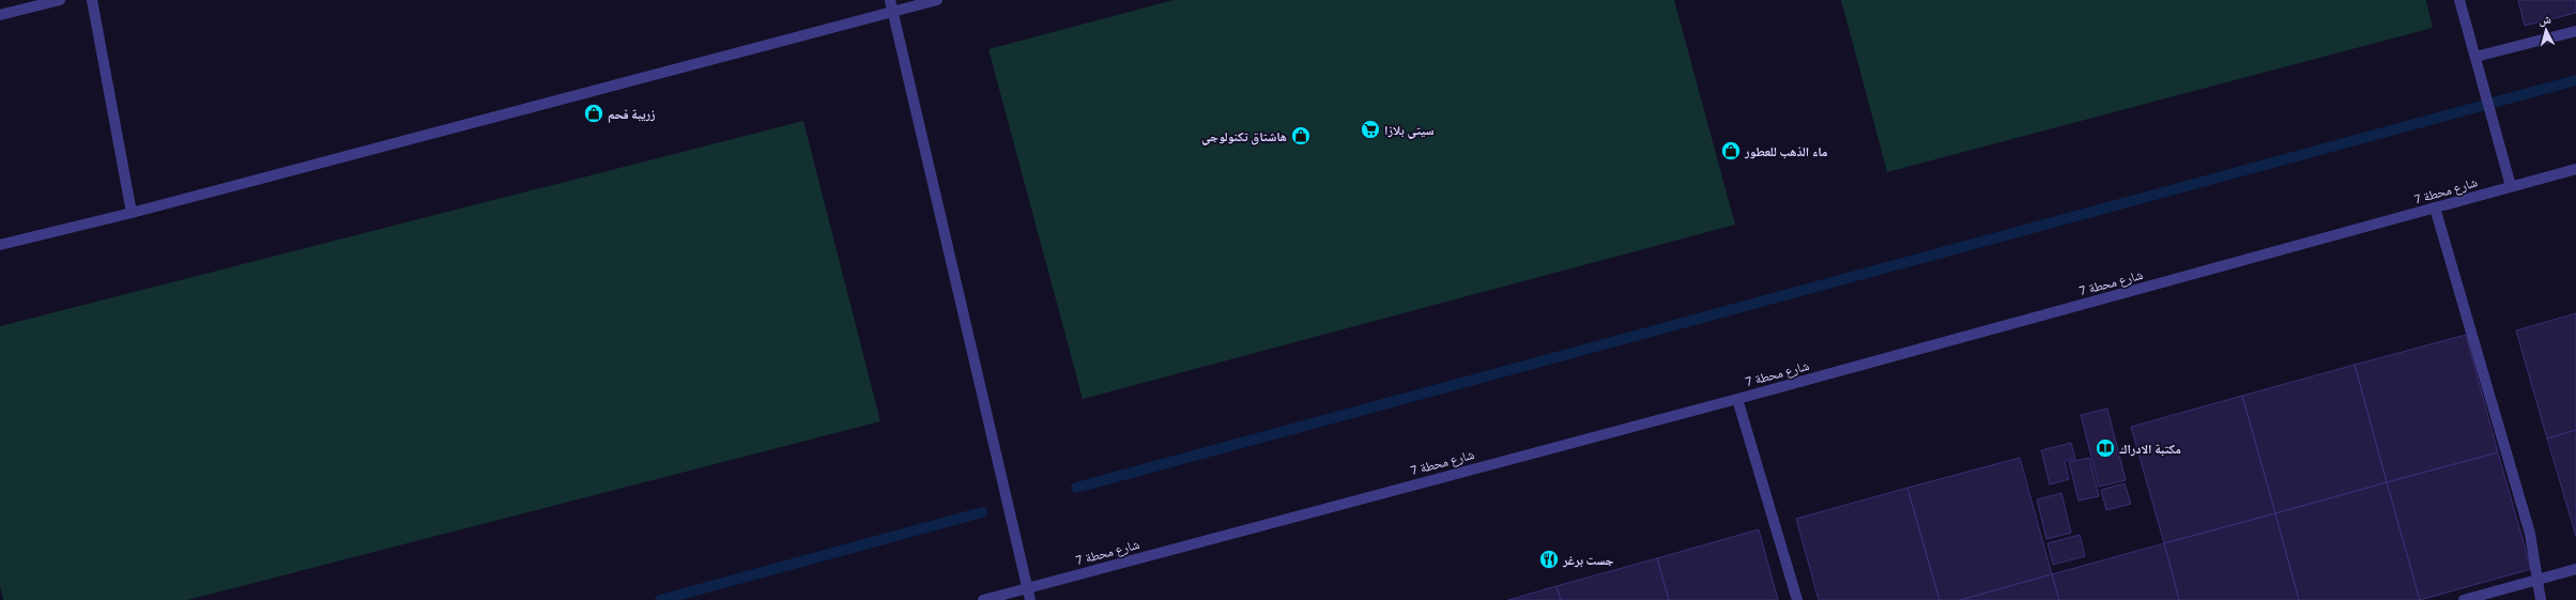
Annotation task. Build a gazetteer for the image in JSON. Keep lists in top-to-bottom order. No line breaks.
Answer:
{"streets":{"street":["شارع محطة 7"]},"places":{"shop":["زريبة فحم","هاشتاق تكنولوجي","ماء الذهب للعطور"],"supermarket":["سيتي بلازا"],"library":["مكتبة الادراك"],"restaurant":["جست برغر"]},"north":"top"}
